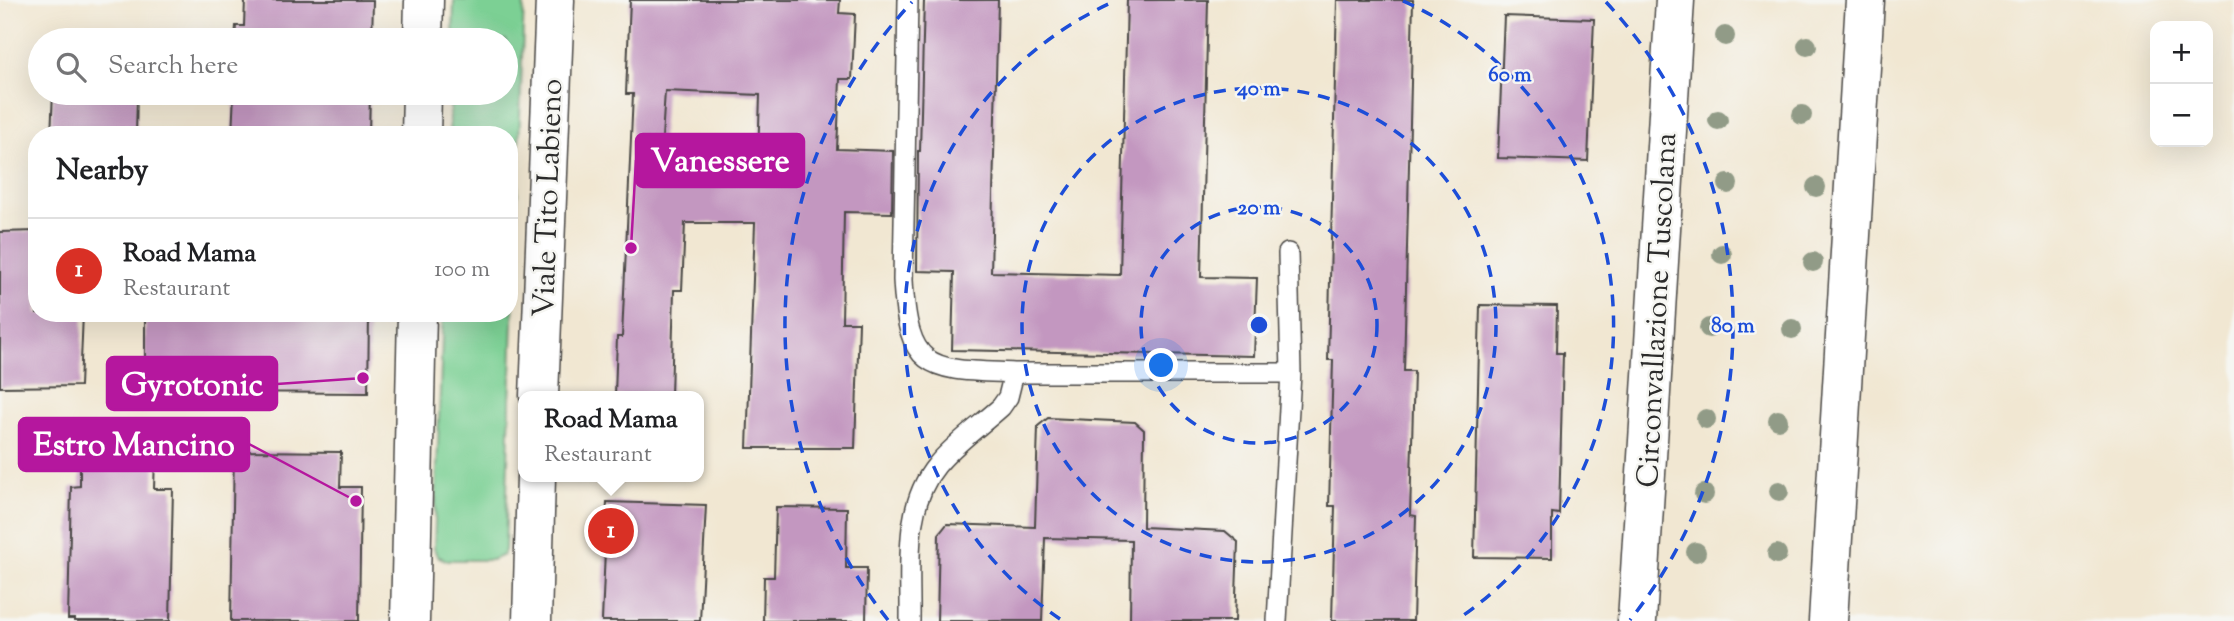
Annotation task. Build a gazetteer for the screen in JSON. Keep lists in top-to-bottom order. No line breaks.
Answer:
{"streets":{"street":["Viale Tito Labieno","Circonvallazione Tuscolana"]},"places":["Vanessere","Gyrotonic","Estro Mancino"],"page":{"map_buttons":["+","−"],"search":"Search here","heading":"Nearby","list":[{"mark":"1","name":"Road Mama","note":"Restaurant","value":"100 m"}],"popup":["Road Mama","Restaurant"],"pins":"1"},"rings":["60 m","40 m","20 m","80 m"]}
